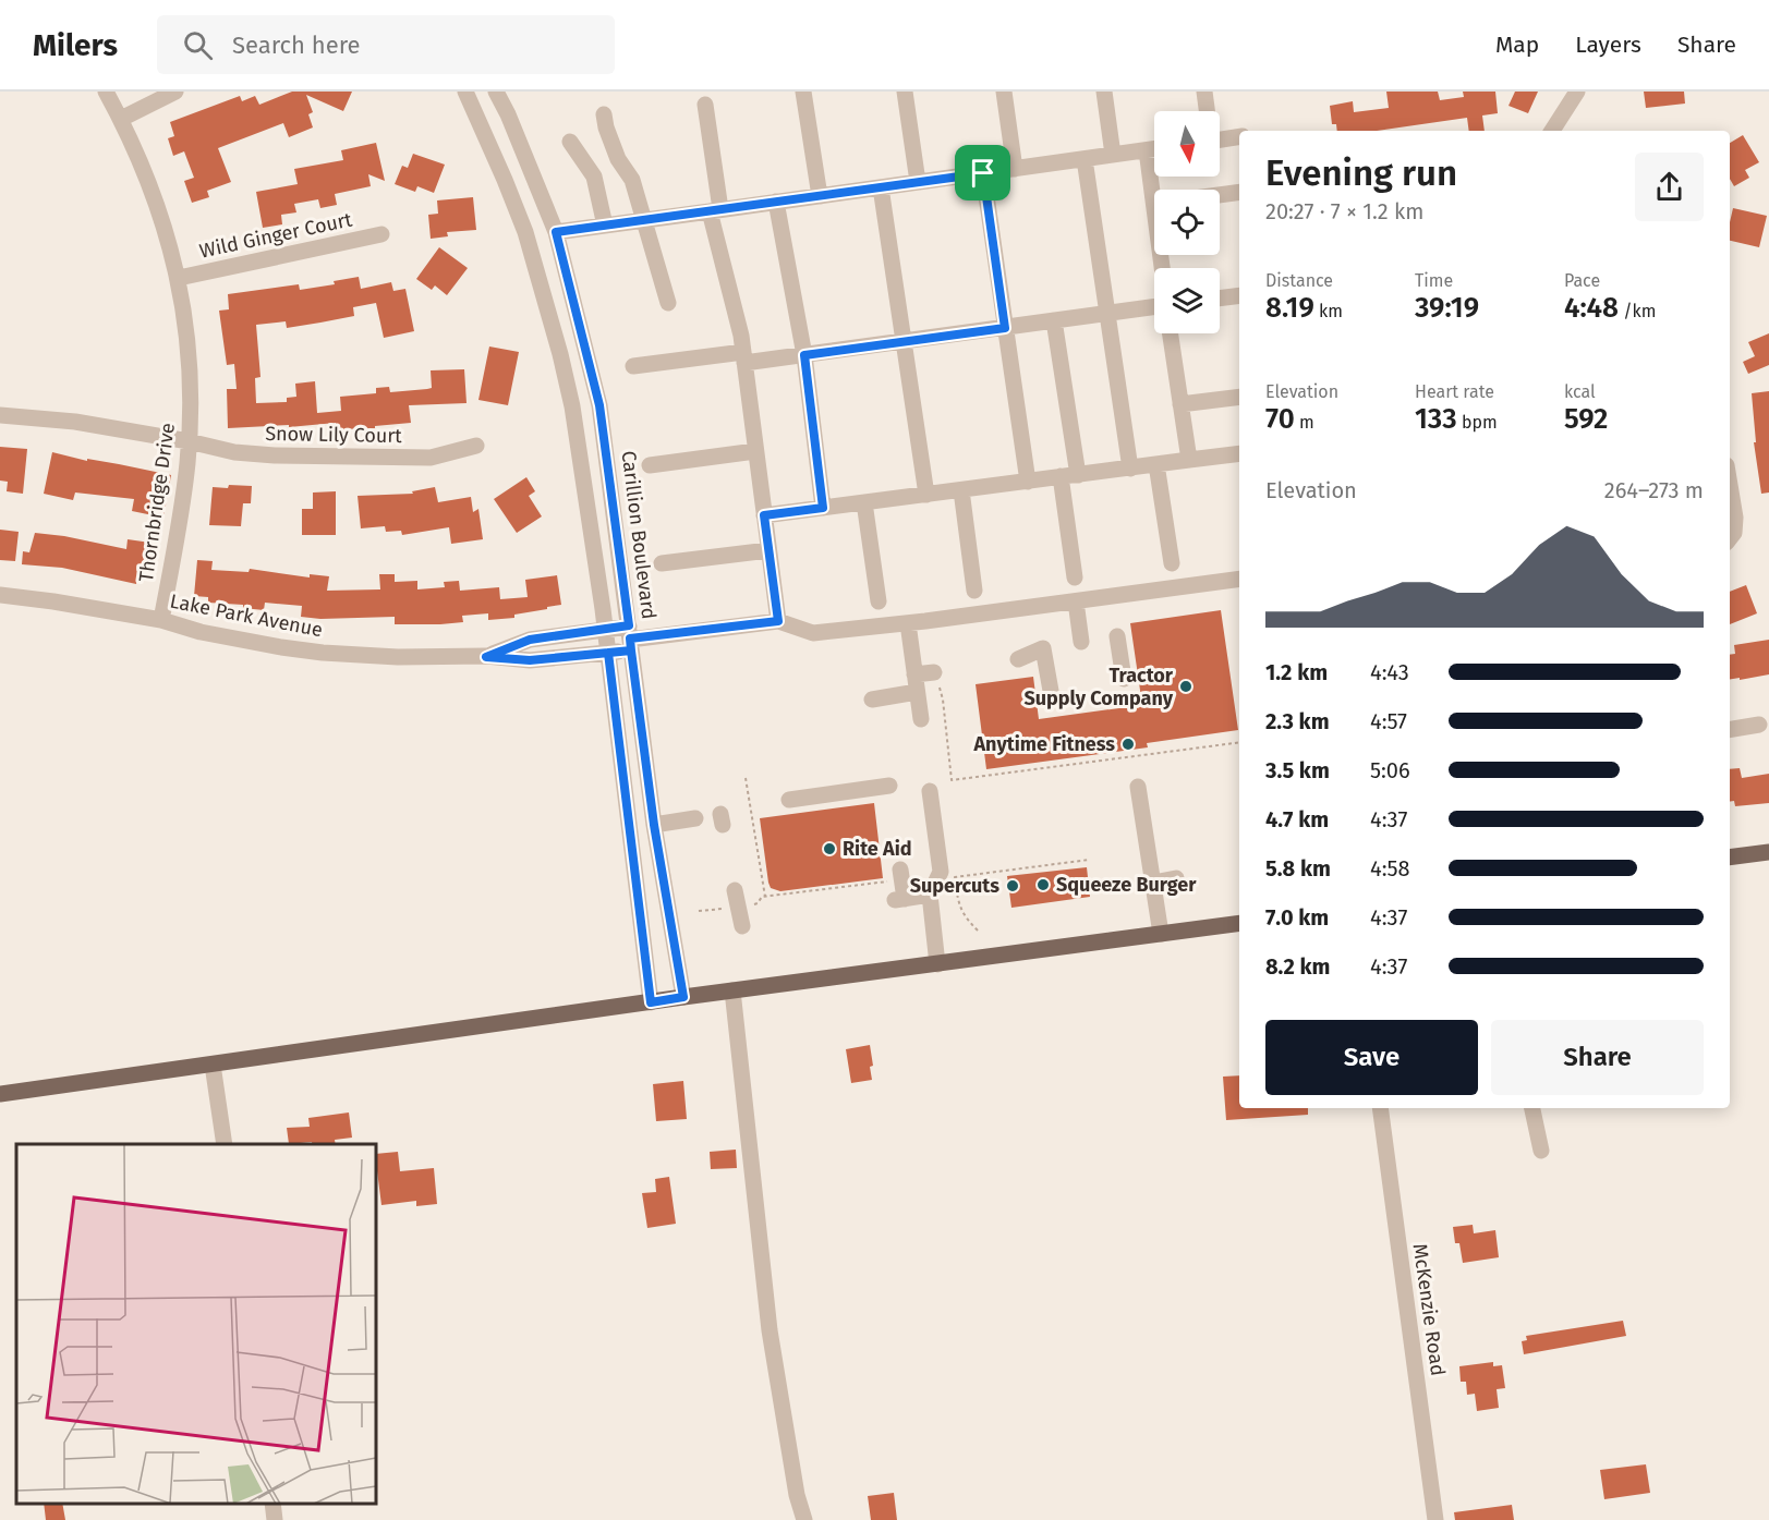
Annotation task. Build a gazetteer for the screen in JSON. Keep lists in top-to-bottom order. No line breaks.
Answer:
{"streets":{"street":["Wild Ginger Court","Snow Lily Court","Thornbridge Drive","Carillion Boulevard","Lake Park Avenue","McKenzie Road"]},"crossings":[["Wild Ginger Court","Thornbridge Drive"],["Snow Lily Court","Thornbridge Drive"],["Thornbridge Drive","Lake Park Avenue"],["Carillion Boulevard","Lake Park Avenue"]],"places":["Tractor Supply Company","Anytime Fitness","Rite Aid","Squeeze Burger","Supercuts"],"north":"bottom","page":{"header":"Milers","search":"Search here","nav":["Map","Layers","Share"],"heading":["Evening run","20:27 · 7 × 1.2 km"],"stats":[["Distance","8.19 km"],["Time","39:19"],["Pace","4:48 /km"],["Elevation","70 m"],["Heart rate","133 bpm"],["kcal","592"]],"chart":["Elevation","264–273 m"],"list":[{"name":"1.2 km","note":"4:43"},{"name":"2.3 km","note":"4:57"},{"name":"3.5 km","note":"5:06"},{"name":"4.7 km","note":"4:37"},{"name":"5.8 km","note":"4:58"},{"name":"7.0 km","note":"4:37"},{"name":"8.2 km","note":"4:37"}],"buttons":["Save","Share"]}}
